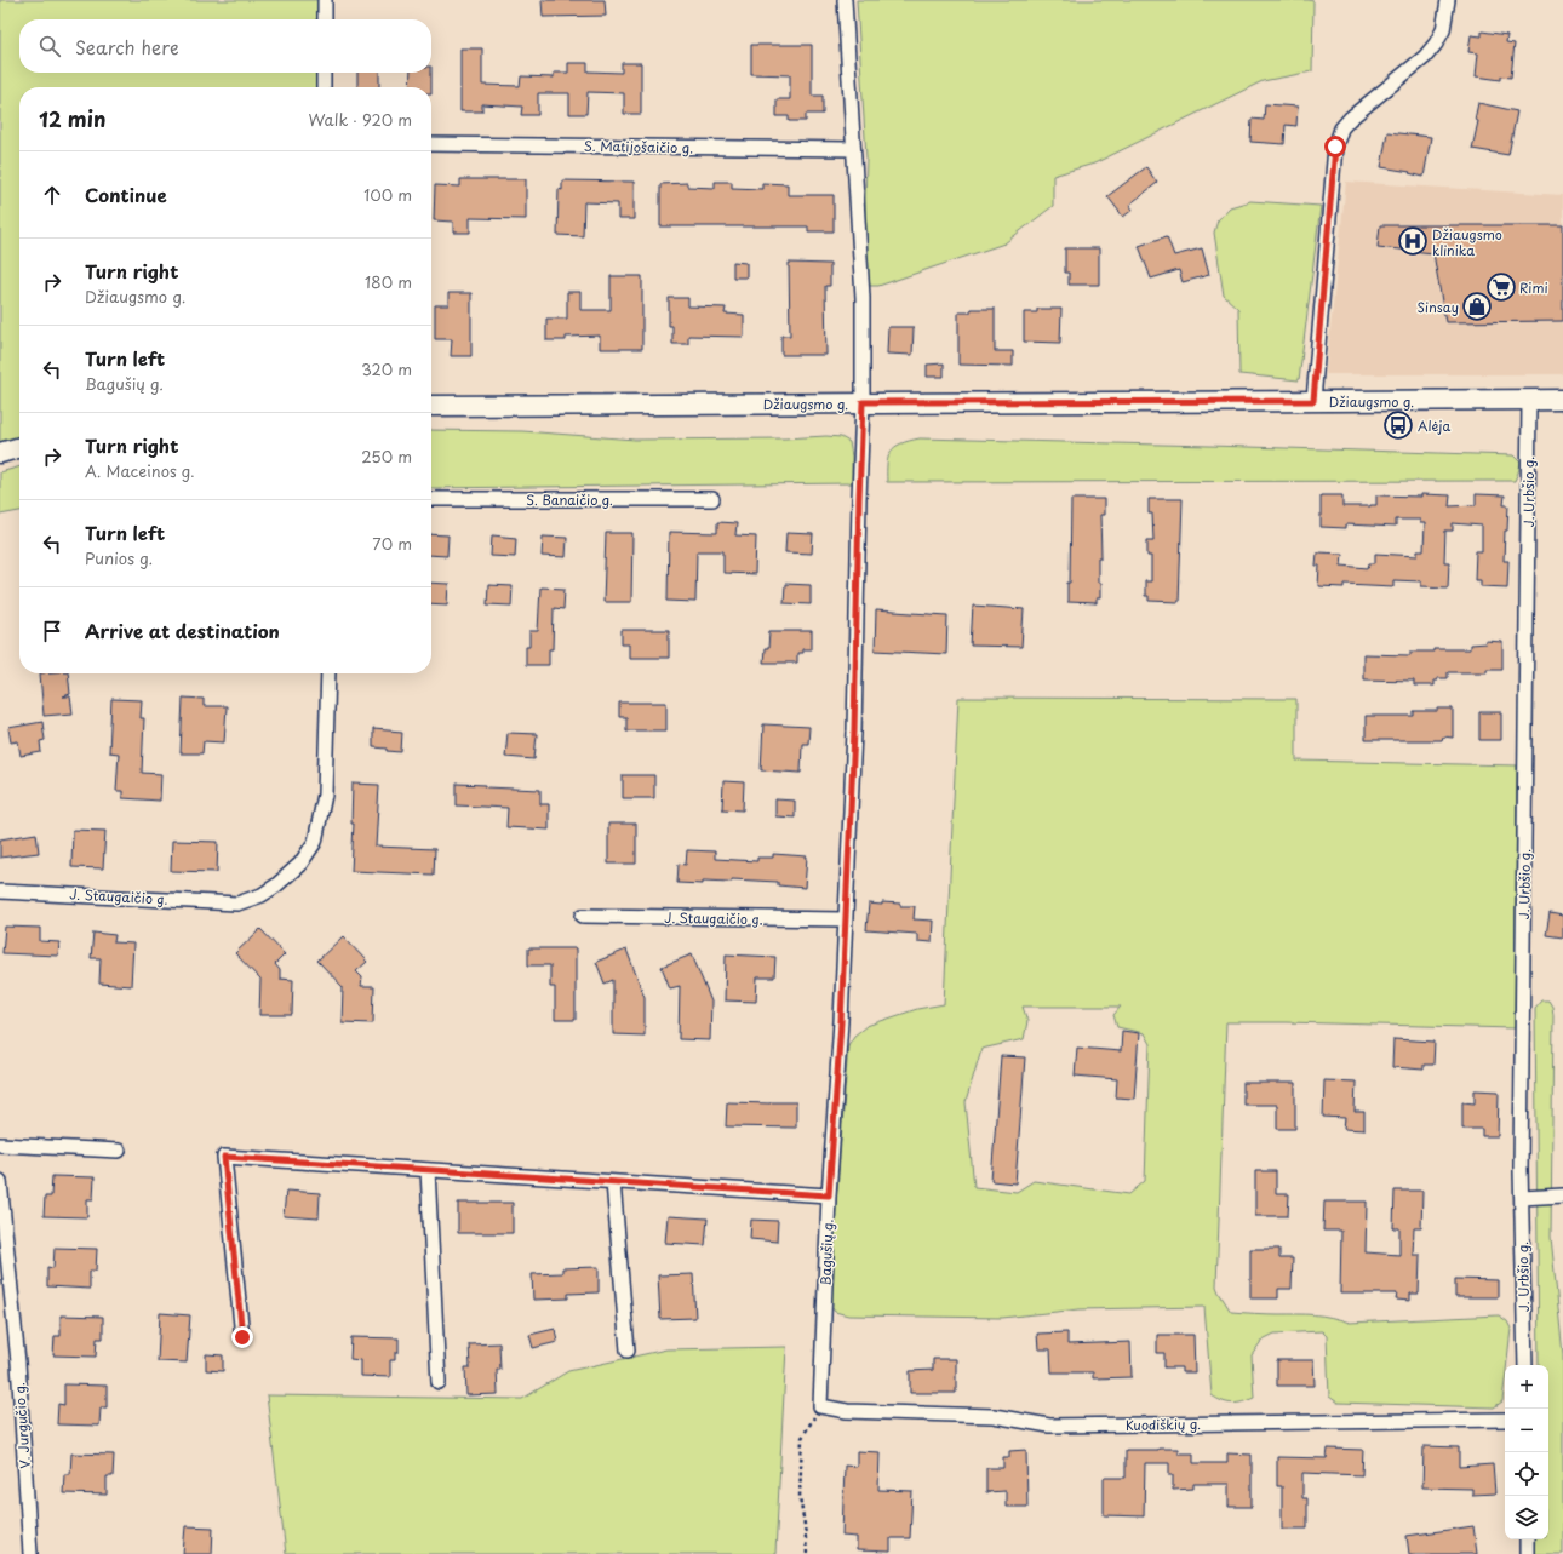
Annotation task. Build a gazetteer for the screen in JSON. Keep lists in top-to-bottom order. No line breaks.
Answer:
{"streets":{"street":["S. Matijošaičio g.","Džiaugsmo g.","J. Urbšio g.","S. Banaičio g.","J. Staugaičio g.","Bagušių g.","Kuodiškių g.","V. Jurgučio g."]},"crossings":[["S. Matijošaičio g.","Bagušių g."],["Džiaugsmo g.","J. Urbšio g."],["Džiaugsmo g.","Bagušių g."],["J. Staugaičio g.","Bagušių g."],["Bagušių g.","Kuodiškių g."]],"places":{"hospital":["Džiaugsmo klinika"],"supermarket":["Rimi"],"shop":["Sinsay"],"bus stop":["Alėja"]},"page":{"search":"Search here","heading":["12 min","Walk · 920 m"],"list":[["Continue","100 m"],["Turn right","Džiaugsmo g.","180 m"],["Turn left","Bagušių g.","320 m"],["Turn right","A. Maceinos g.","250 m"],["Turn left","Punios g.","70 m"],"Arrive at destination"],"map_buttons":["+","−"]}}
